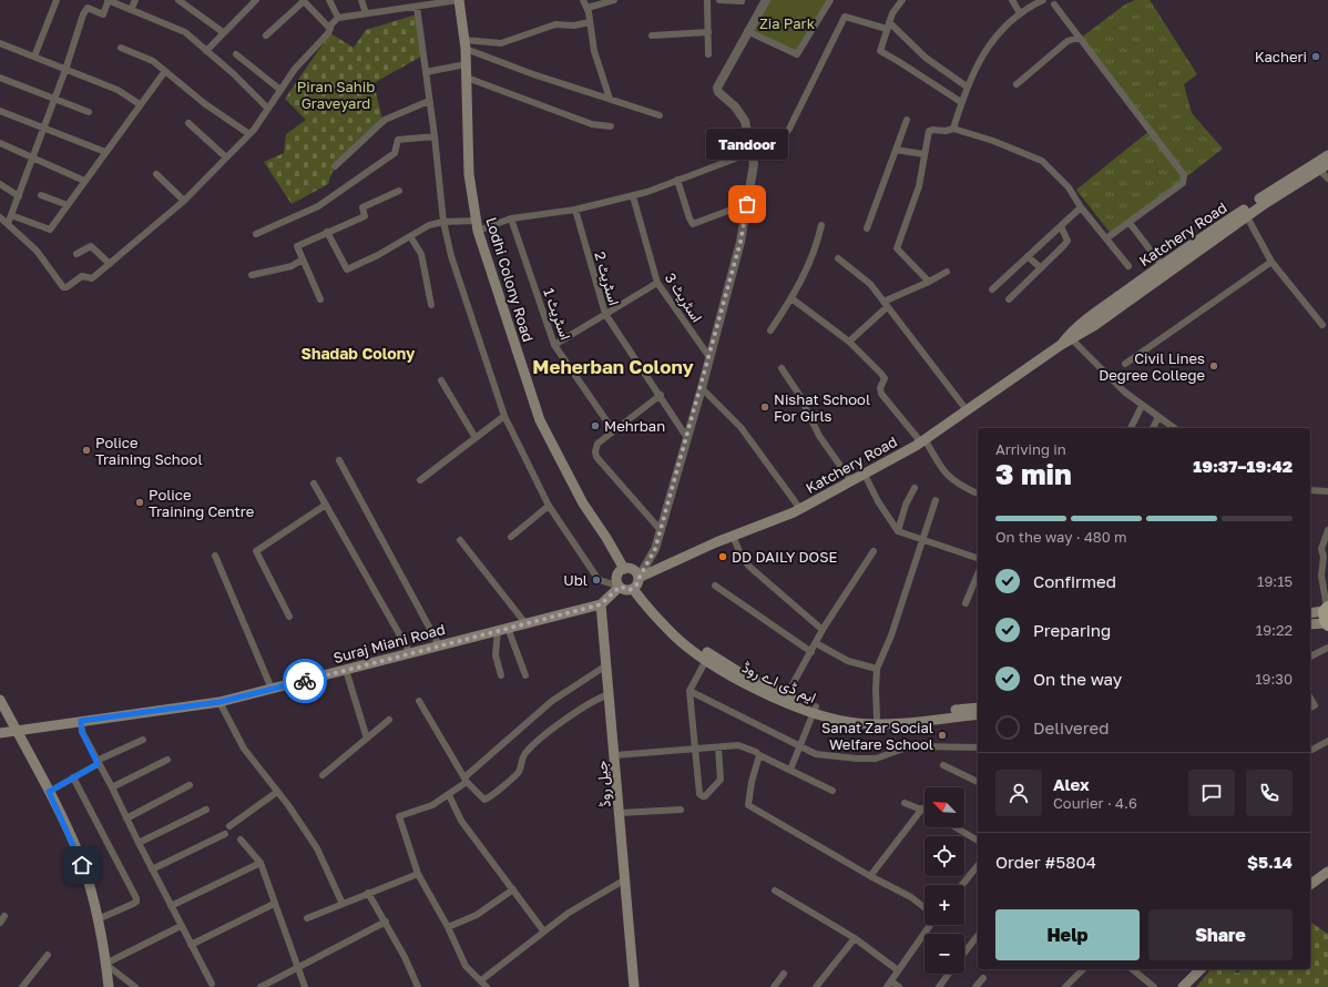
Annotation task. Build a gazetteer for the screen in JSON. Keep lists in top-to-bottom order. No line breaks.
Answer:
{"streets":{"main road":["Katchery Road","Lodhi Colony Road","Suraj Miani Road","ایم ڈی اے روڈ","جیل روڈ"],"street":["اسٹریٹ 2","اسٹریٹ 3","اسٹریٹ 1"]},"crossings":[["Katchery Road","Lodhi Colony Road"],["Katchery Road","ایم ڈی اے روڈ"],["Lodhi Colony Road","ایم ڈی اے روڈ"],["Suraj Miani Road","جیل روڈ"]],"districts":["Shadab Colony","Meherban Colony"],"parks":["Zia Park","Piran Sahib Graveyard"],"places":["Kacheri","Tandoor","Civil Lines Degree College","Nishat School For Girls","Mehrban","Police Training School","Police Training Centre","DD DAILY DOSE","Ubl","Sanat Zar Social Welfare School"],"north":"top left","page":{"bubble":"Tandoor","heading":["3 min","Arriving in","19:37–19:42"],"panel":["Alex","Courier · 4.6","Order #5804","$5.14"],"bar":"On the way · 480 m","list":[["Confirmed","19:15"],["Preparing","19:22"],["On the way","19:30"],"Delivered"],"map_buttons":["+","−"],"buttons":["Help","Share"]}}
